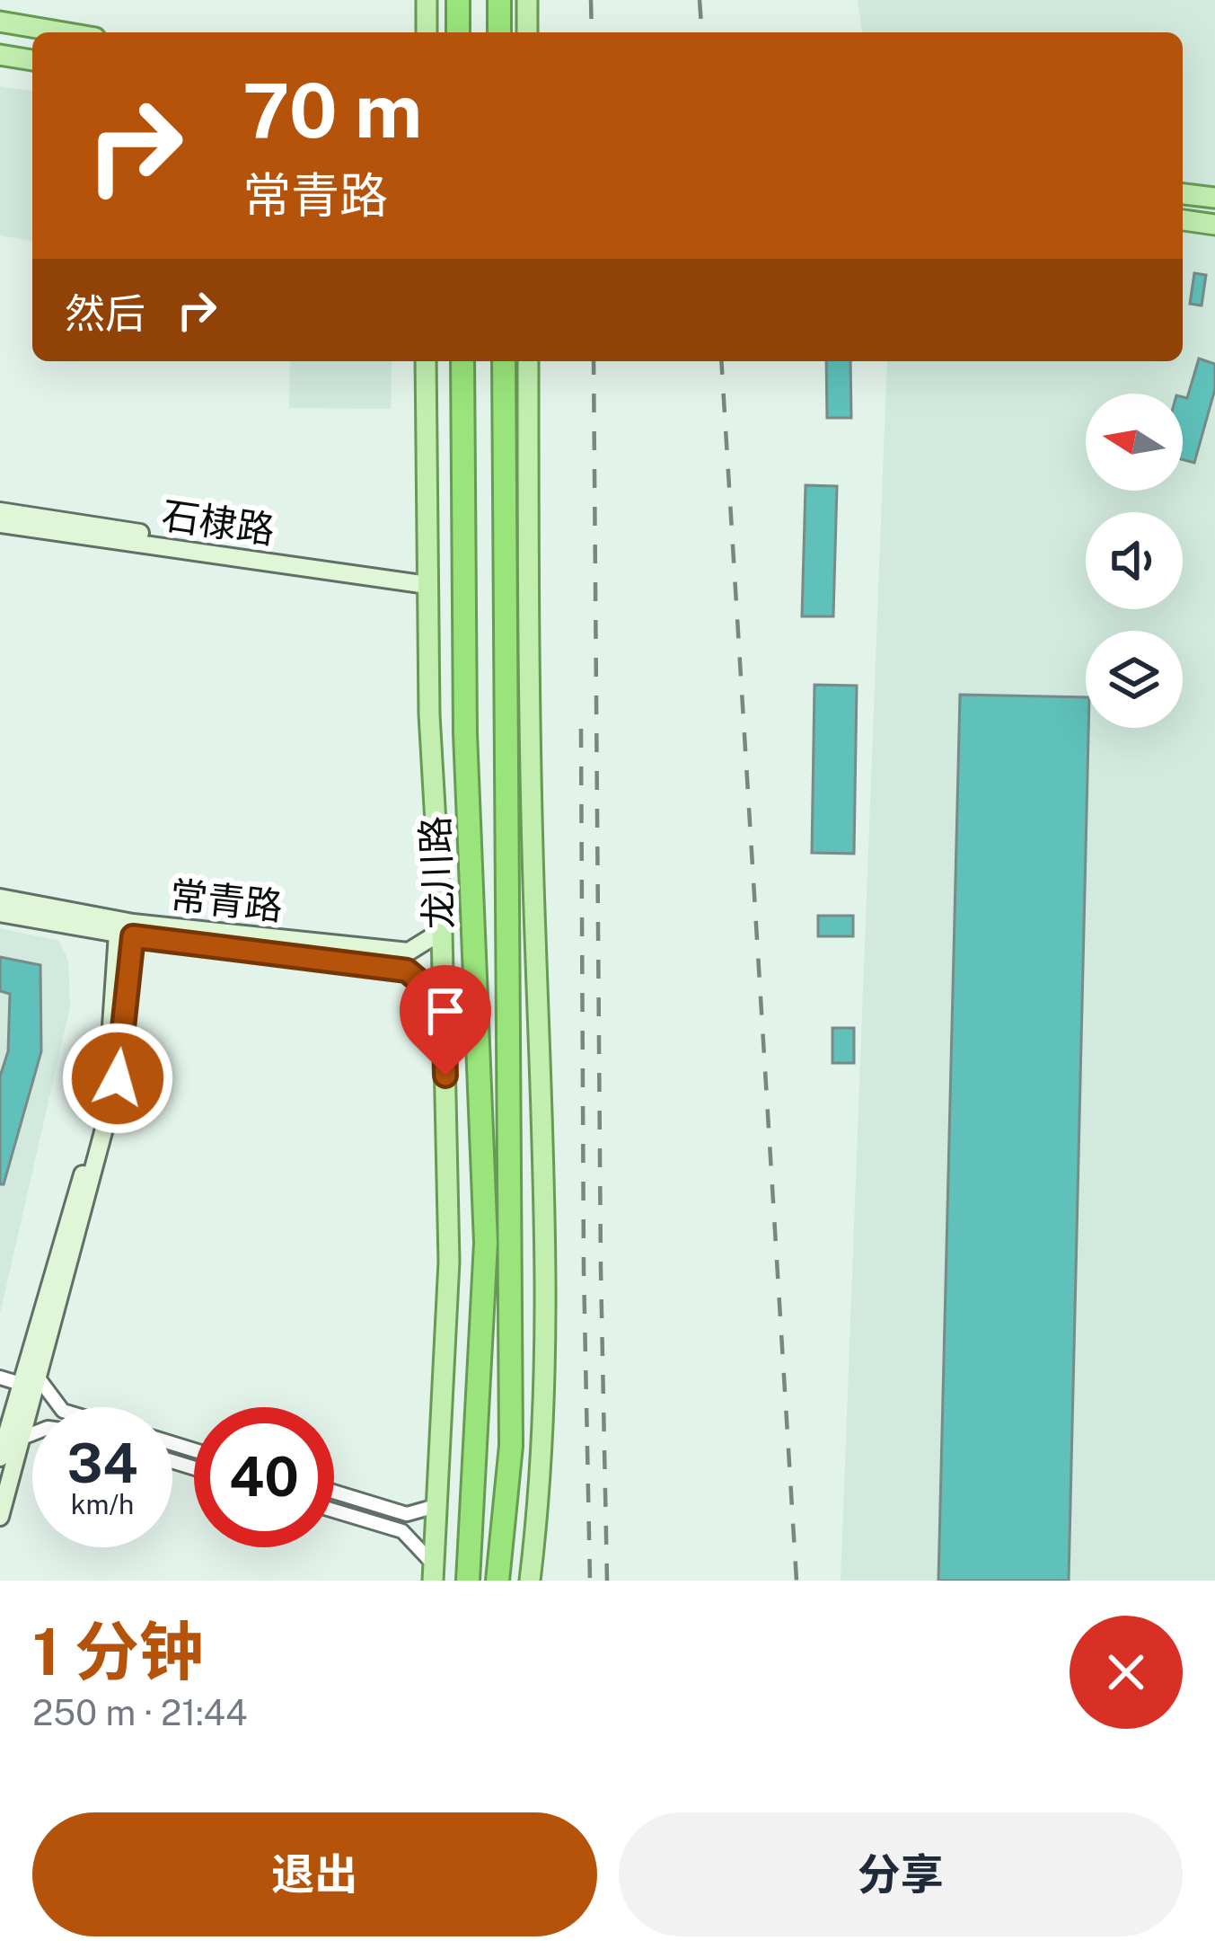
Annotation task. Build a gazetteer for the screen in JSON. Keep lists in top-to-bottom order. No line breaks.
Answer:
{"streets":{"highway":["龙川路"],"street":["石棣路","常青路"]},"crossings":[["石棣路","龙川路"],["龙川路","常青路"]],"north":"left","page":{"turn":["70 m","常青路"],"then":"然后","speed":"34 km/h","limit":"40","heading":["1 分钟","250 m · 21:44"],"buttons":["退出","分享"]}}
